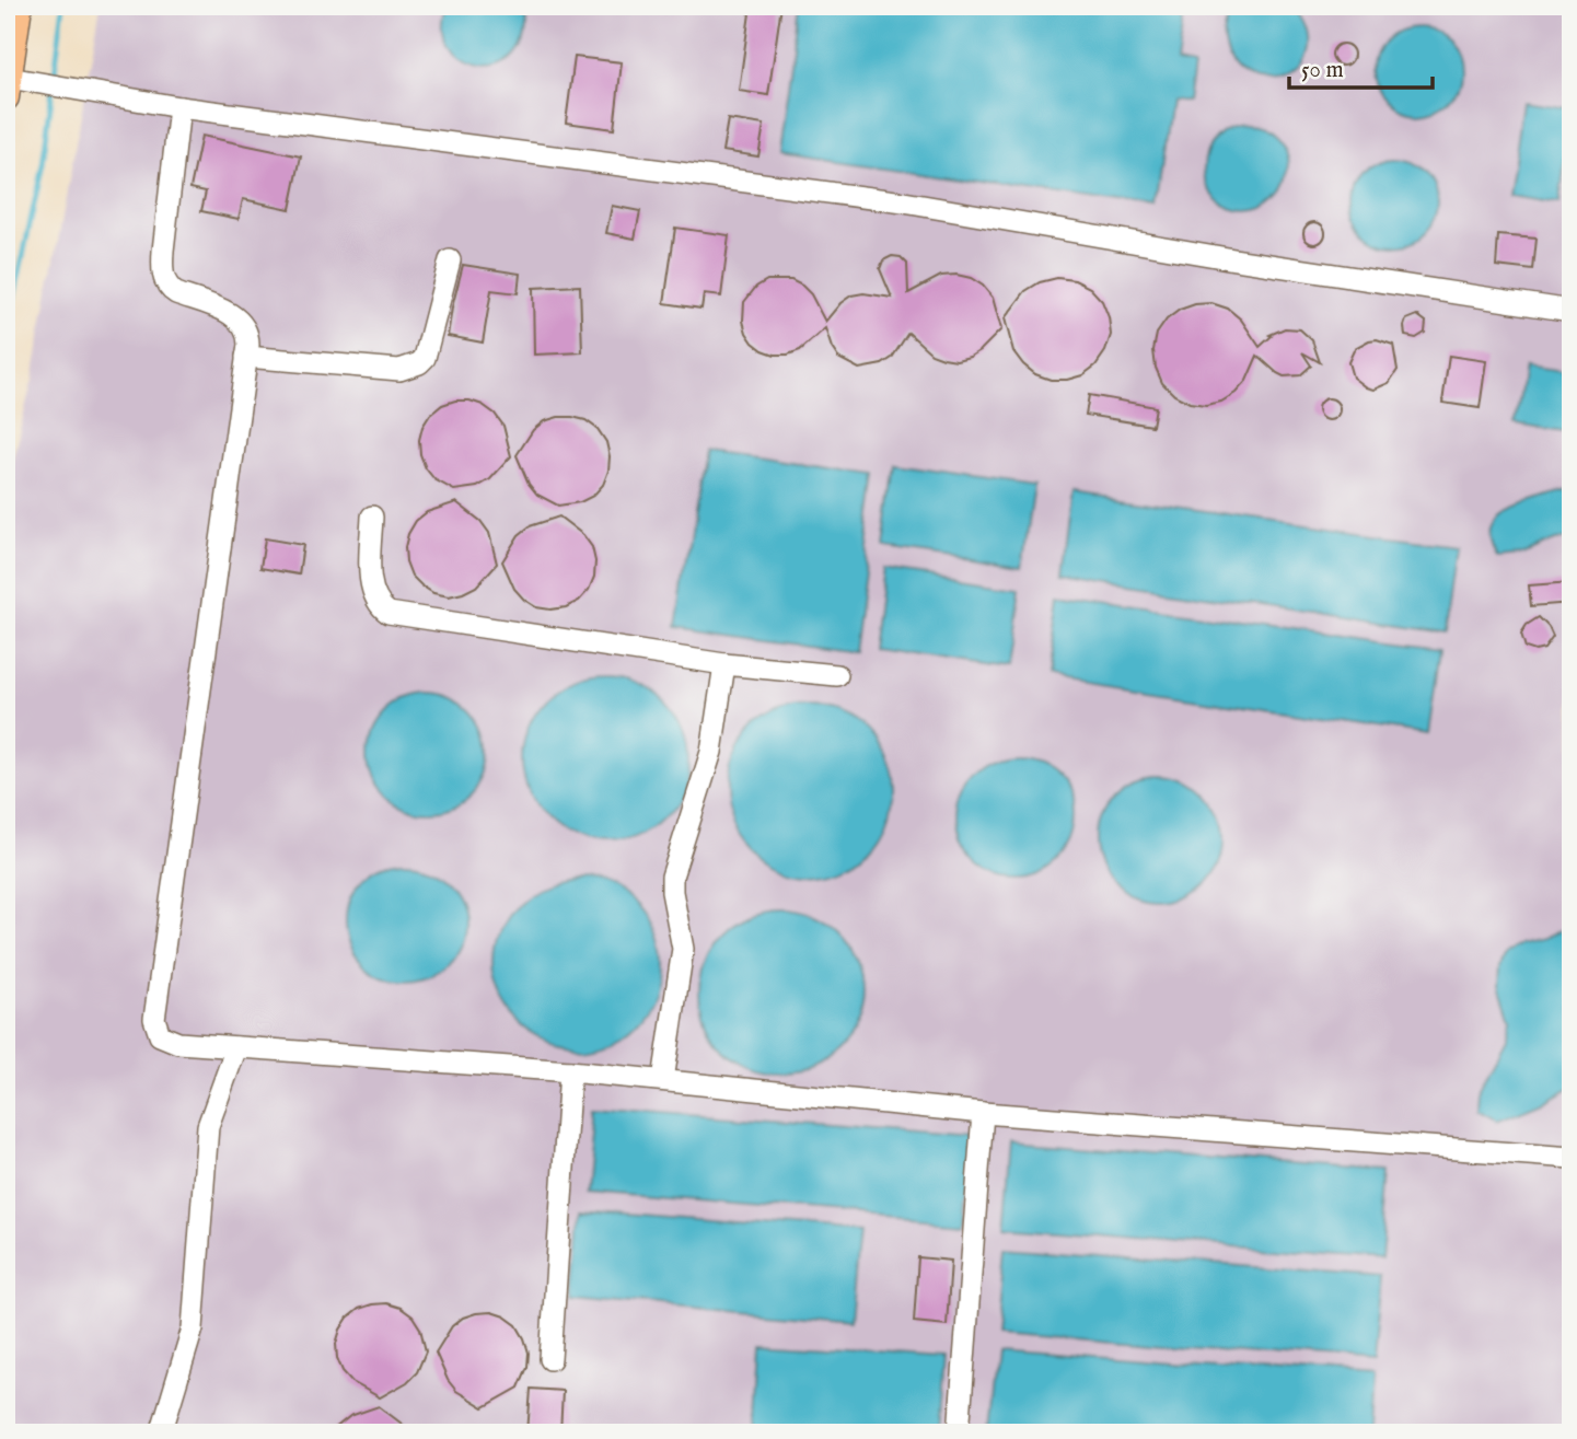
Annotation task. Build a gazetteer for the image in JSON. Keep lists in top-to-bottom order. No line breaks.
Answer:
{"scale_bar":"50 m"}
